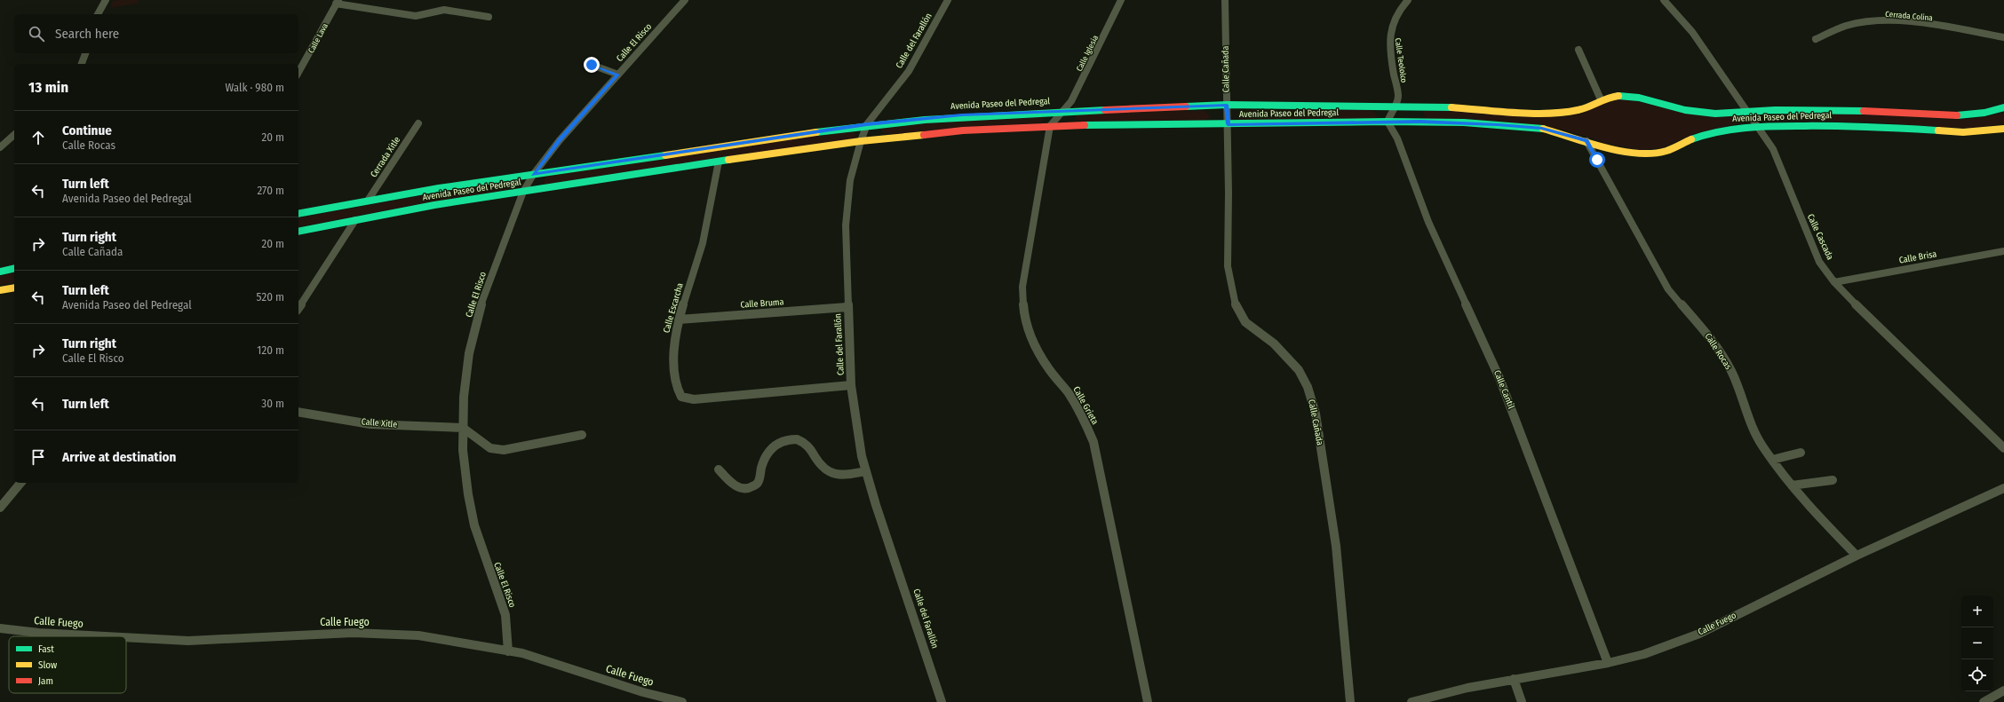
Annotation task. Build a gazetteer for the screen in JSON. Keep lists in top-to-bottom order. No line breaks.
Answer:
{"streets":{"main road":["Avenida Paseo del Pedregal"],"street":["Cerrada Colina","Calle Lava","Calle del Farallón","Calle El Risco","Calle Iglesia","Calle Teololco","Calle Cañada","Cerrada Xitle","Calle Cascada","Calle Brisa","Calle Bruma","Calle Escarcha","Calle Rocas","Calle Cantil","Calle Grieta","Calle Xitle","Calle Fuego"]},"crossings":[["Calle del Farallón","Avenida Paseo del Pedregal"],["Calle del Farallón","Calle Bruma"],["Calle del Farallón","Calle Escarcha"],["Calle El Risco","Avenida Paseo del Pedregal"],["Calle El Risco","Calle Xitle"],["Calle El Risco","Calle Fuego"],["Calle Iglesia","Avenida Paseo del Pedregal"],["Calle Iglesia","Calle Grieta"],["Calle Teololco","Avenida Paseo del Pedregal"],["Calle Teololco","Calle Cantil"],["Calle Cañada","Avenida Paseo del Pedregal"],["Avenida Paseo del Pedregal","Cerrada Xitle"],["Avenida Paseo del Pedregal","Calle Cascada"],["Avenida Paseo del Pedregal","Calle Escarcha"],["Avenida Paseo del Pedregal","Calle Rocas"],["Avenida Paseo del Pedregal","Calle Cantil"],["Avenida Paseo del Pedregal","Calle Grieta"],["Calle Cascada","Calle Brisa"],["Calle Bruma","Calle Escarcha"],["Calle Rocas","Calle Fuego"],["Calle Cantil","Calle Fuego"]],"legend":["Fast","Slow","Jam"],"page":{"search":"Search here","heading":["13 min","Walk · 980 m"],"list":[["Continue","Calle Rocas","20 m"],["Turn left","Avenida Paseo del Pedregal","270 m"],["Turn right","Calle Cañada","20 m"],["Turn left","Avenida Paseo del Pedregal","520 m"],["Turn right","Calle El Risco","120 m"],["Turn left","30 m"],"Arrive at destination"],"map_buttons":["+","−"]}}
